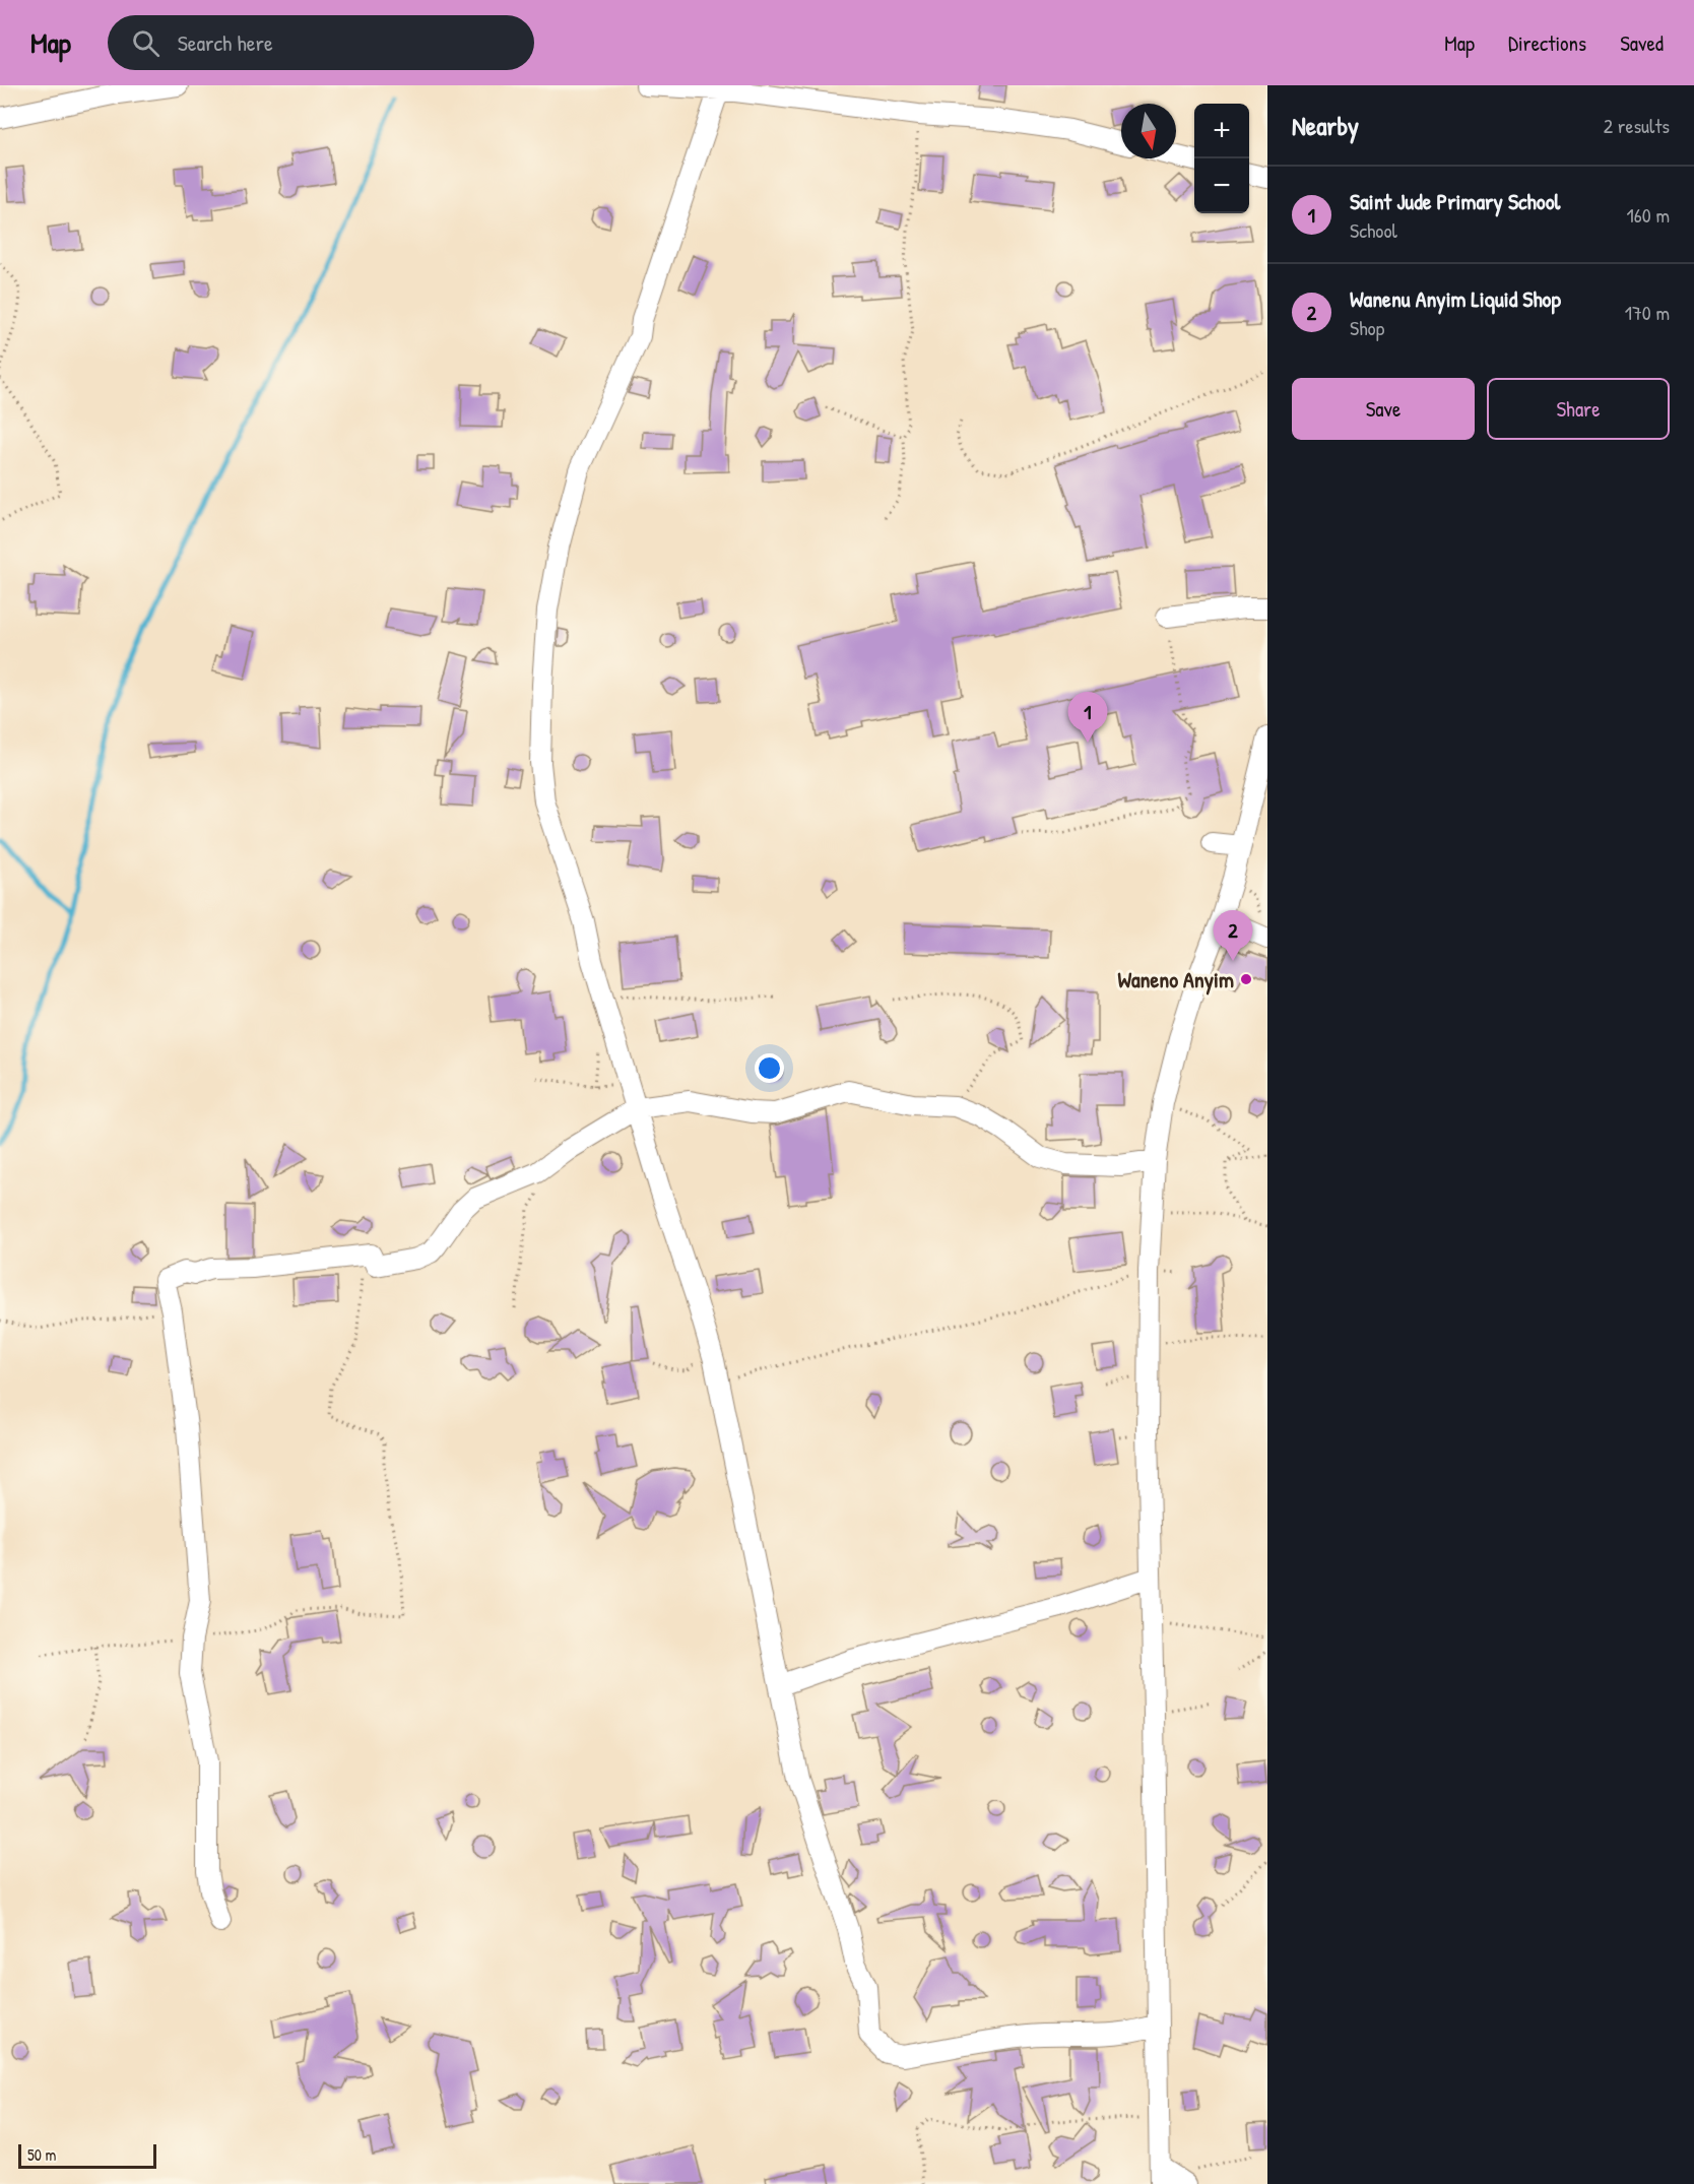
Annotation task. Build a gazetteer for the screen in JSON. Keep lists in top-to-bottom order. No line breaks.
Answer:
{"places":["Waneno Anyim"],"scale_bar":"50 m","north":"bottom","page":{"header":"Map","search":"Search here","nav":["Map","Directions","Saved"],"heading":["Nearby","2 results"],"map_buttons":["+","−"],"list":[{"mark":"1","name":"Saint Jude Primary School","note":"School","value":"160 m"},{"mark":"2","name":"Wanenu Anyim Liquid Shop","note":"Shop","value":"170 m"}],"buttons":["Save","Share"],"pins":["1","2"],"scale":"50 m"}}
